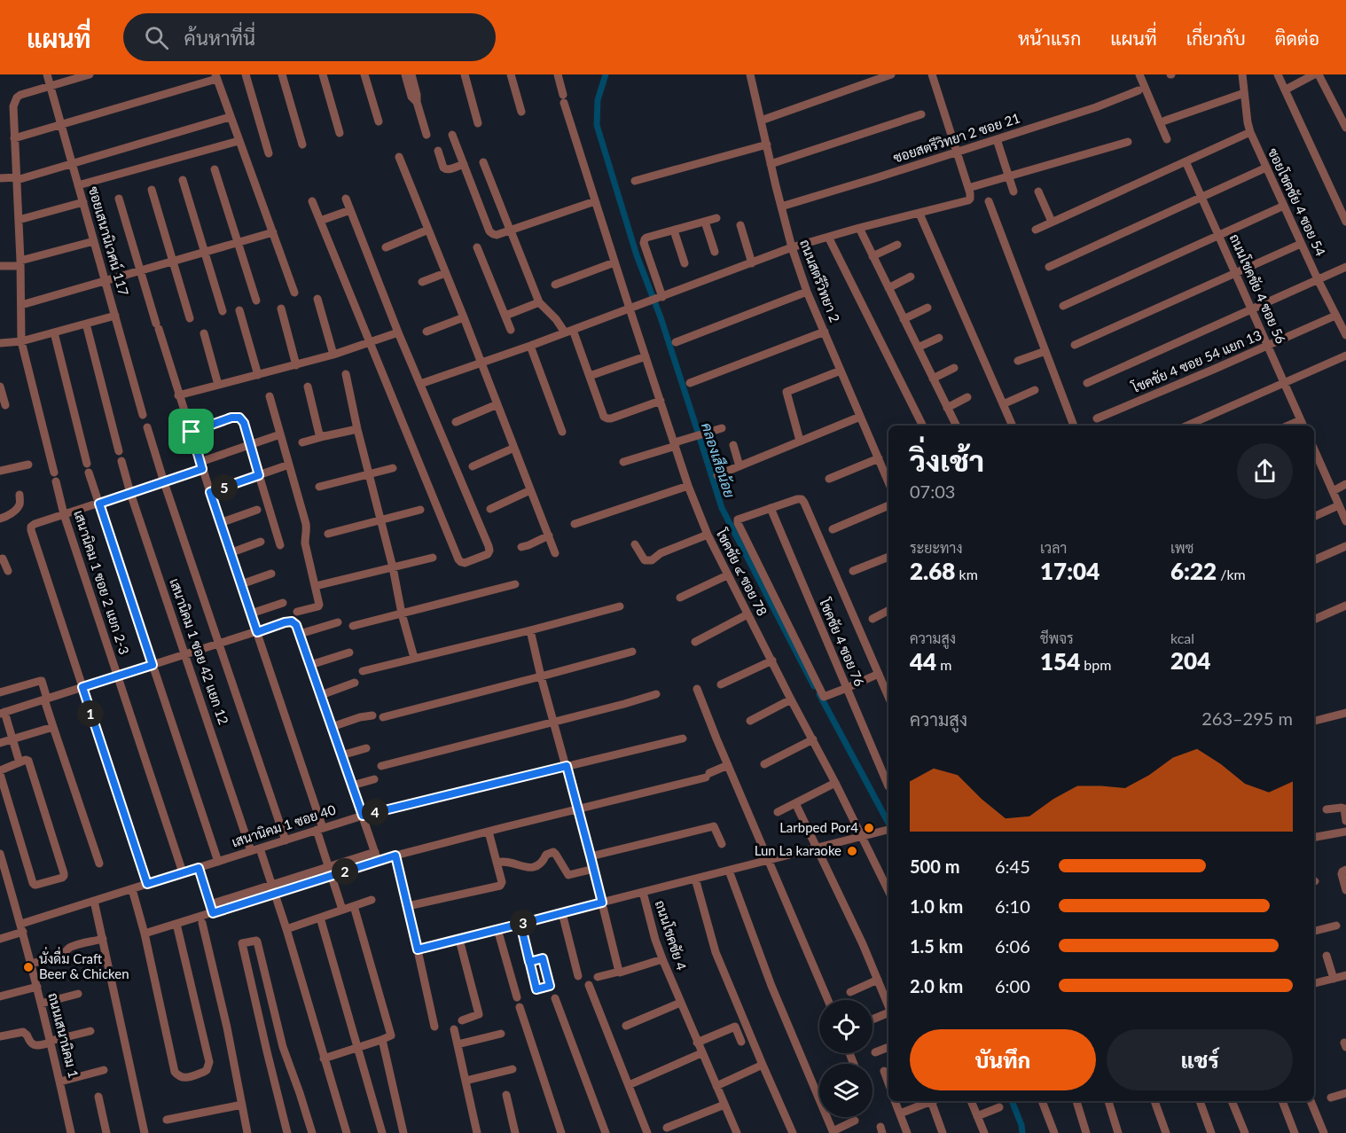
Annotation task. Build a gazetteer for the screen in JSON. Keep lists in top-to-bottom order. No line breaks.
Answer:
{"streets":{"street":["ซอยสตรีวิทยา 2 ซอย 21","ซอยโชคชัย 4 ซอย 54","ซอยเสนานิเวศน์ 117","ถนนสตรีวิทยา 2","ถนนโชคชัย 4 ซอย 56","โชคชัย 4 ซอย 54 แยก 13","โชคชัย ๔ ซอย 78","เสนานิคม 1 ซอย 2 แยก 2-3","โชคชัย 4 ซอย 76","เสนานิคม 1 ซอย 42 แยก 12","เสนานิคม 1 ซอย 40","ถนนโชคชัย 4","ถนนเสนานิคม 1"]},"crossings":[["ซอยสตรีวิทยา 2 ซอย 21","ถนนสตรีวิทยา 2"],["ซอยโชคชัย 4 ซอย 54","โชคชัย 4 ซอย 54 แยก 13"],["ถนนโชคชัย 4 ซอย 56","โชคชัย 4 ซอย 54 แยก 13"],["โชคชัย ๔ ซอย 78","ถนนโชคชัย 4"],["เสนานิคม 1 ซอย 2 แยก 2-3","เสนานิคม 1 ซอย 40"],["เสนานิคม 1 ซอย 42 แยก 12","เสนานิคม 1 ซอย 40"],["เสนานิคม 1 ซอย 40","ถนนเสนานิคม 1"]],"water":["คลองเสือน้อย"],"places":["Larbped Por4","Lun La karaoke","นั่งดื่ม Craft Beer & Chicken"],"page":{"header":"แผนที่","search":"ค้นหาที่นี่","nav":["หน้าแรก","แผนที่","เกี่ยวกับ","ติดต่อ"],"heading":["วิ่งเช้า","07:03"],"pins":["5","1","4","2","3"],"stats":[["ระยะทาง","2.68 km"],["เวลา","17:04"],["เพซ","6:22 /km"],["ความสูง","44 m"],["ชีพจร","154 bpm"],["kcal","204"]],"chart":["ความสูง","263–295 m"],"list":[{"name":"500 m","note":"6:45"},{"name":"1.0 km","note":"6:10"},{"name":"1.5 km","note":"6:06"},{"name":"2.0 km","note":"6:00"}],"buttons":["บันทึก","แชร์"]}}
